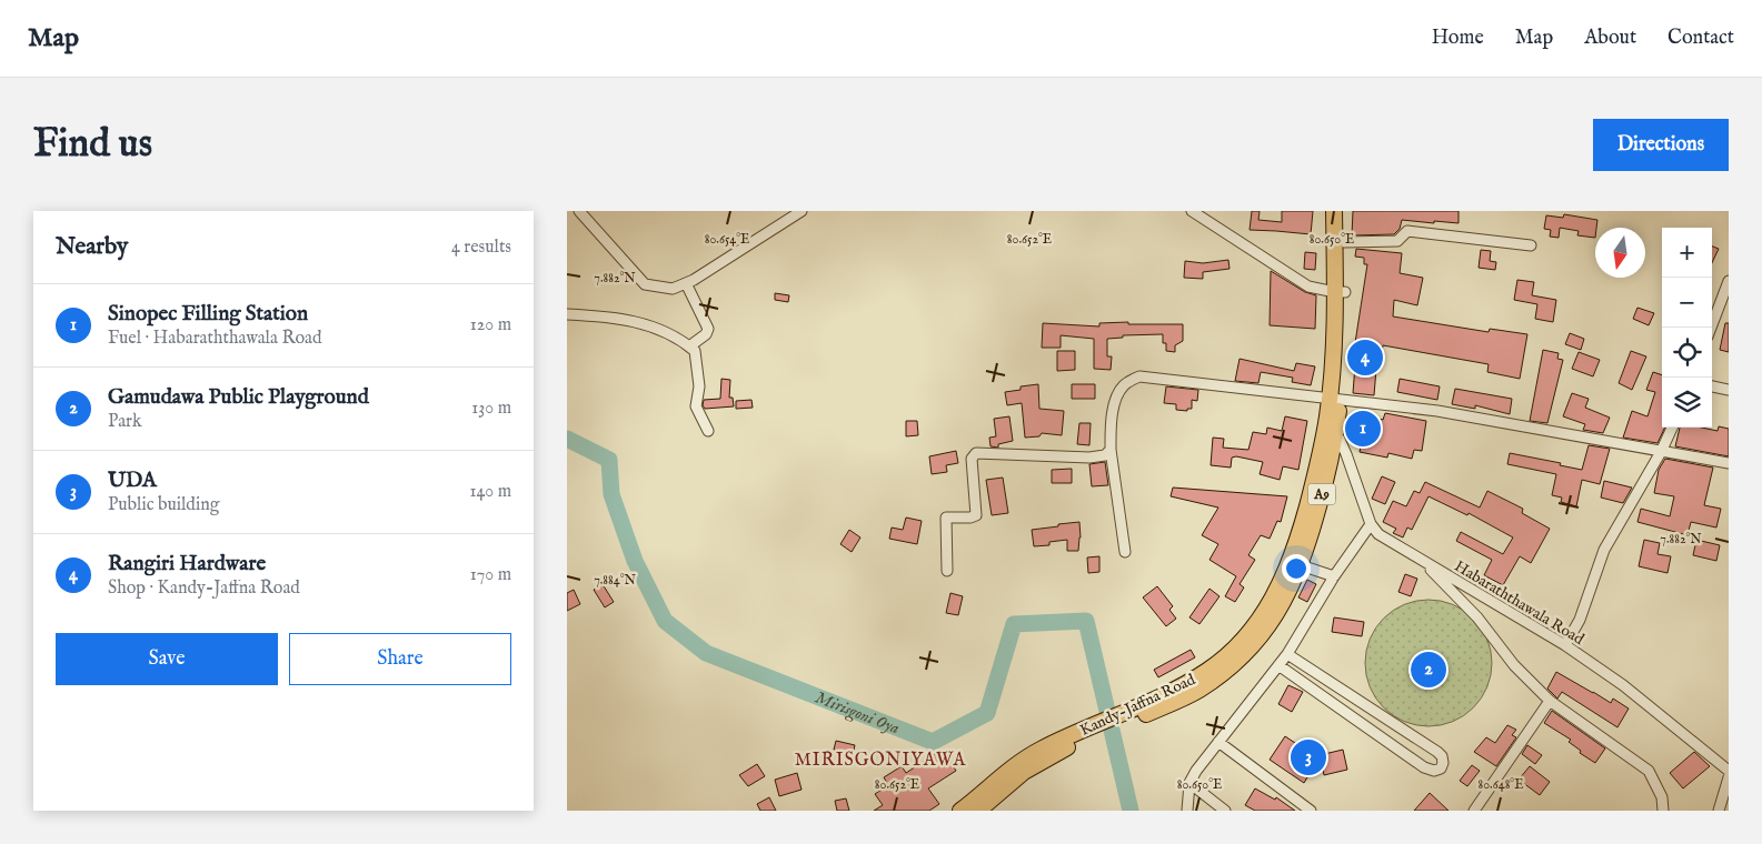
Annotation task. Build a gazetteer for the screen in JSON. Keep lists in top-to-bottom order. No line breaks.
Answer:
{"streets":{"highway":["A9","Kandy-Jaffna Road"],"street":["Habaraththawala Road"]},"districts":["MIRISGONIYAWA"],"water":["Mirisgoni Oya"],"north":"bottom","page":{"header":"Map","nav":["Home","Map","About","Contact"],"buttons":["Directions",["Save","Share"]],"title":"Find us","heading":["Nearby","4 results"],"map_buttons":["+","−"],"list":[{"mark":"1","name":"Sinopec Filling Station","note":"Fuel · Habaraththawala Road","value":"120 m"},{"mark":"2","name":"Gamudawa Public Playground","note":"Park","value":"130 m"},{"mark":"3","name":"UDA","note":"Public building","value":"140 m"},{"mark":"4","name":"Rangiri Hardware","note":"Shop · Kandy-Jaffna Road","value":"170 m"}],"pins":["4","1","2","3"]},"coordinates":["80.654°E","80.652°E","80.650°E","7.882°N","7.884°N","80.648°E"]}
